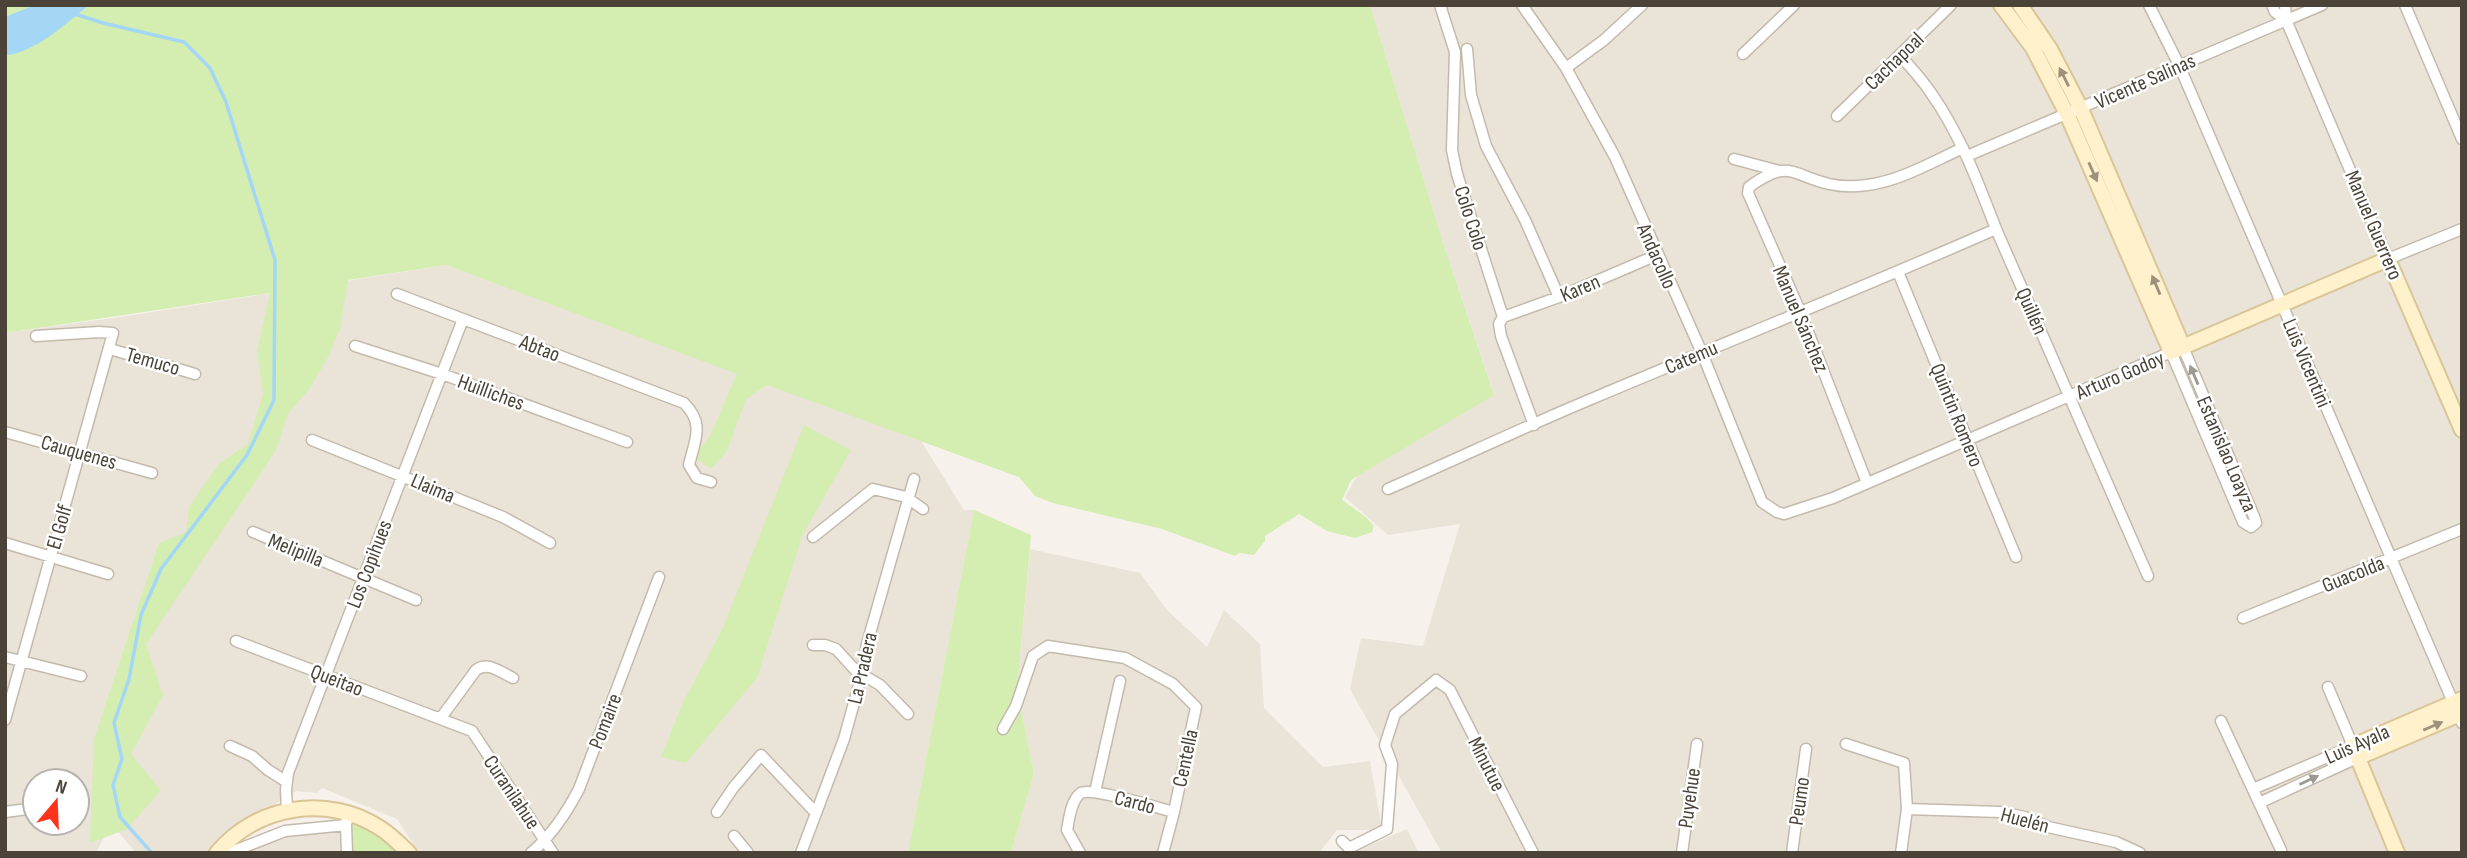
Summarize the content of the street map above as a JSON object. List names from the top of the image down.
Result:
{
  "streets": {
    "street": [
      "Cachapoal",
      "Vicente Salinas",
      "Colo Colo",
      "Manuel Guerrero",
      "Andacollo",
      "Karen",
      "Quillén",
      "Manuel Sánchez",
      "Abtao",
      "Catemu",
      "Temuco",
      "Luis Vicentini",
      "Arturo Godoy",
      "Huilliches",
      "Quintin Romero",
      "Cauquenes",
      "Estanislao Loayza",
      "Llaima",
      "El Golf",
      "Melipilla",
      "Los Copihues",
      "Guacolda",
      "La Pradera",
      "Queitao",
      "Pomaire",
      "Luis Ayala",
      "Centella",
      "Minutue",
      "Curanilahue",
      "Puyehue",
      "Peumo",
      "Cardo",
      "Huelén"
    ]
  },
  "crossings": [
    ["Cachapoal", "Quillén"],
    ["Vicente Salinas", "Manuel Guerrero"],
    ["Vicente Salinas", "Quillén"],
    ["Vicente Salinas", "Manuel Sánchez"],
    ["Vicente Salinas", "Luis Vicentini"],
    ["Vicente Salinas", "Estanislao Loayza"],
    ["Colo Colo", "Karen"],
    ["Colo Colo", "Catemu"],
    ["Manuel Guerrero", "Arturo Godoy"],
    ["Andacollo", "Karen"],
    ["Andacollo", "Catemu"],
    ["Andacollo", "Arturo Godoy"],
    ["Quillén", "Catemu"],
    ["Quillén", "Arturo Godoy"],
    ["Manuel Sánchez", "Catemu"],
    ["Manuel Sánchez", "Arturo Godoy"],
    ["Abtao", "Los Copihues"],
    ["Catemu", "Quintin Romero"],
    ["Temuco", "El Golf"],
    ["Luis Vicentini", "Arturo Godoy"],
    ["Luis Vicentini", "Guacolda"],
    ["Luis Vicentini", "Luis Ayala"],
    ["Arturo Godoy", "Quintin Romero"],
    ["Arturo Godoy", "Estanislao Loayza"],
    ["Huilliches", "Los Copihues"],
    ["Cauquenes", "El Golf"],
    ["Llaima", "Los Copihues"],
    ["Melipilla", "Los Copihues"],
    ["Los Copihues", "Queitao"],
    ["Queitao", "Curanilahue"],
    ["Pomaire", "Curanilahue"],
    ["Centella", "Cardo"]
  ],
  "north": "top"
}
